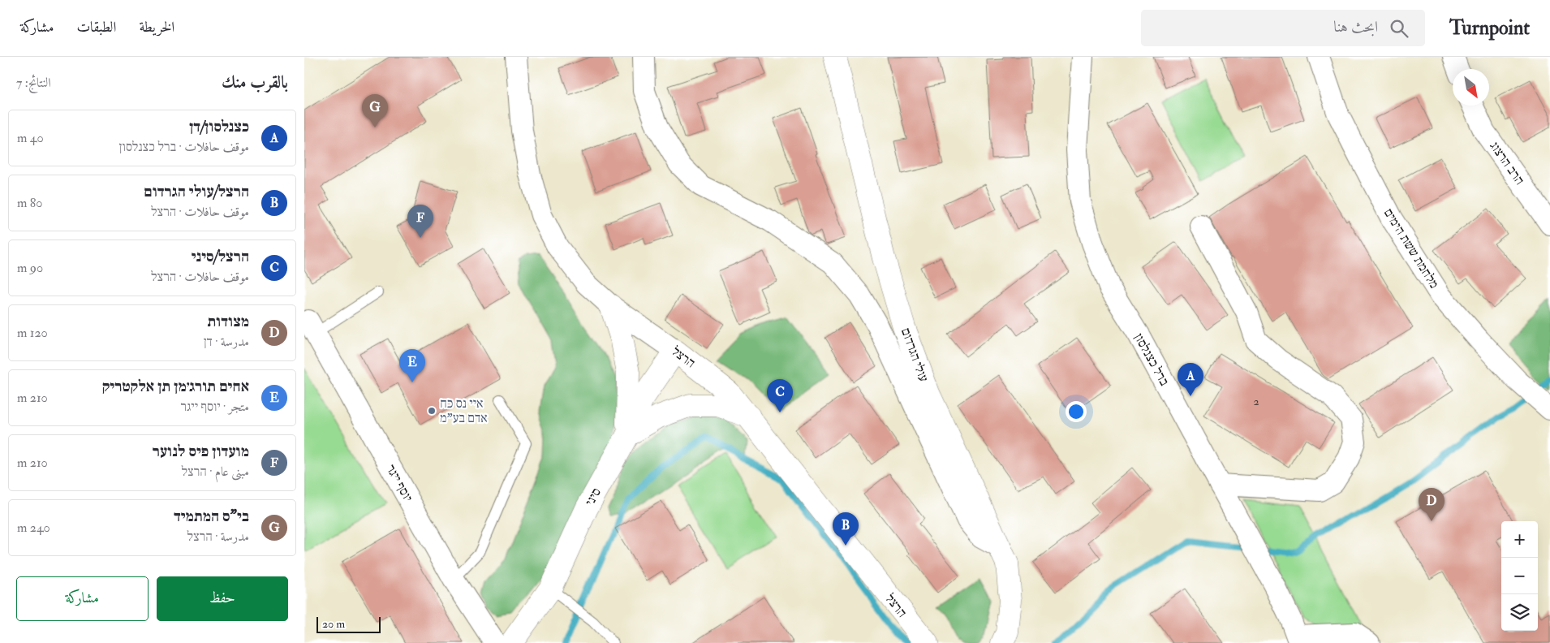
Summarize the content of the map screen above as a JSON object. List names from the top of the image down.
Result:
{
  "streets": {
    "street": [
      "הרב הרצוג",
      "מלחמת ששת הימים",
      "עולי הגרדום",
      "הרצל",
      "ברל כצנלסון",
      "יוסף ייגר",
      "סיני"
    ]
  },
  "crossings": [
    ["הרצל", "סיני"]
  ],
  "places": ["איי נס כח אדם בע\"מ"],
  "house_numbers": ["2"],
  "scale_bar": "20 m",
  "north": "bottom right",
  "page": {
    "header": "Turnpoint",
    "search": "ابحث هنا",
    "nav": ["الخريطة", "الطبقات", "مشاركة"],
    "heading": ["بالقرب منك", "النتائج: 7"],
    "pins": [
      "G",
      "F",
      "E",
      "A",
      "C",
      "D",
      "B"
    ],
    "list": [
      {
        "mark": "A",
        "name": "כצנלסון/דן",
        "note": "موقف حافلات · ברל כצנלסון",
        "value": "40 m"
      },
      {
        "mark": "B",
        "name": "הרצל/עולי הגרדום",
        "note": "موقف حافلات · הרצל",
        "value": "80 m"
      },
      {
        "mark": "C",
        "name": "הרצל/סיני",
        "note": "موقف حافلات · הרצל",
        "value": "90 m"
      },
      {
        "mark": "D",
        "name": "מצודות",
        "note": "مدرسة · דן",
        "value": "120 m"
      },
      {
        "mark": "E",
        "name": "אחים תורג׳מן תן אלקטריק",
        "note": "متجر · יוסף ייגר",
        "value": "210 m"
      },
      {
        "mark": "F",
        "name": "מועדון פיס לנוער",
        "note": "مبنى عام · הרצל",
        "value": "210 m"
      },
      {
        "mark": "G",
        "name": "בי\"ס המתמיד",
        "note": "مدرسة · הרצל",
        "value": "240 m"
      }
    ],
    "map_buttons": ["+", "−"],
    "buttons": ["حفظ", "مشاركة"],
    "scale": "20 m"
  }
}
